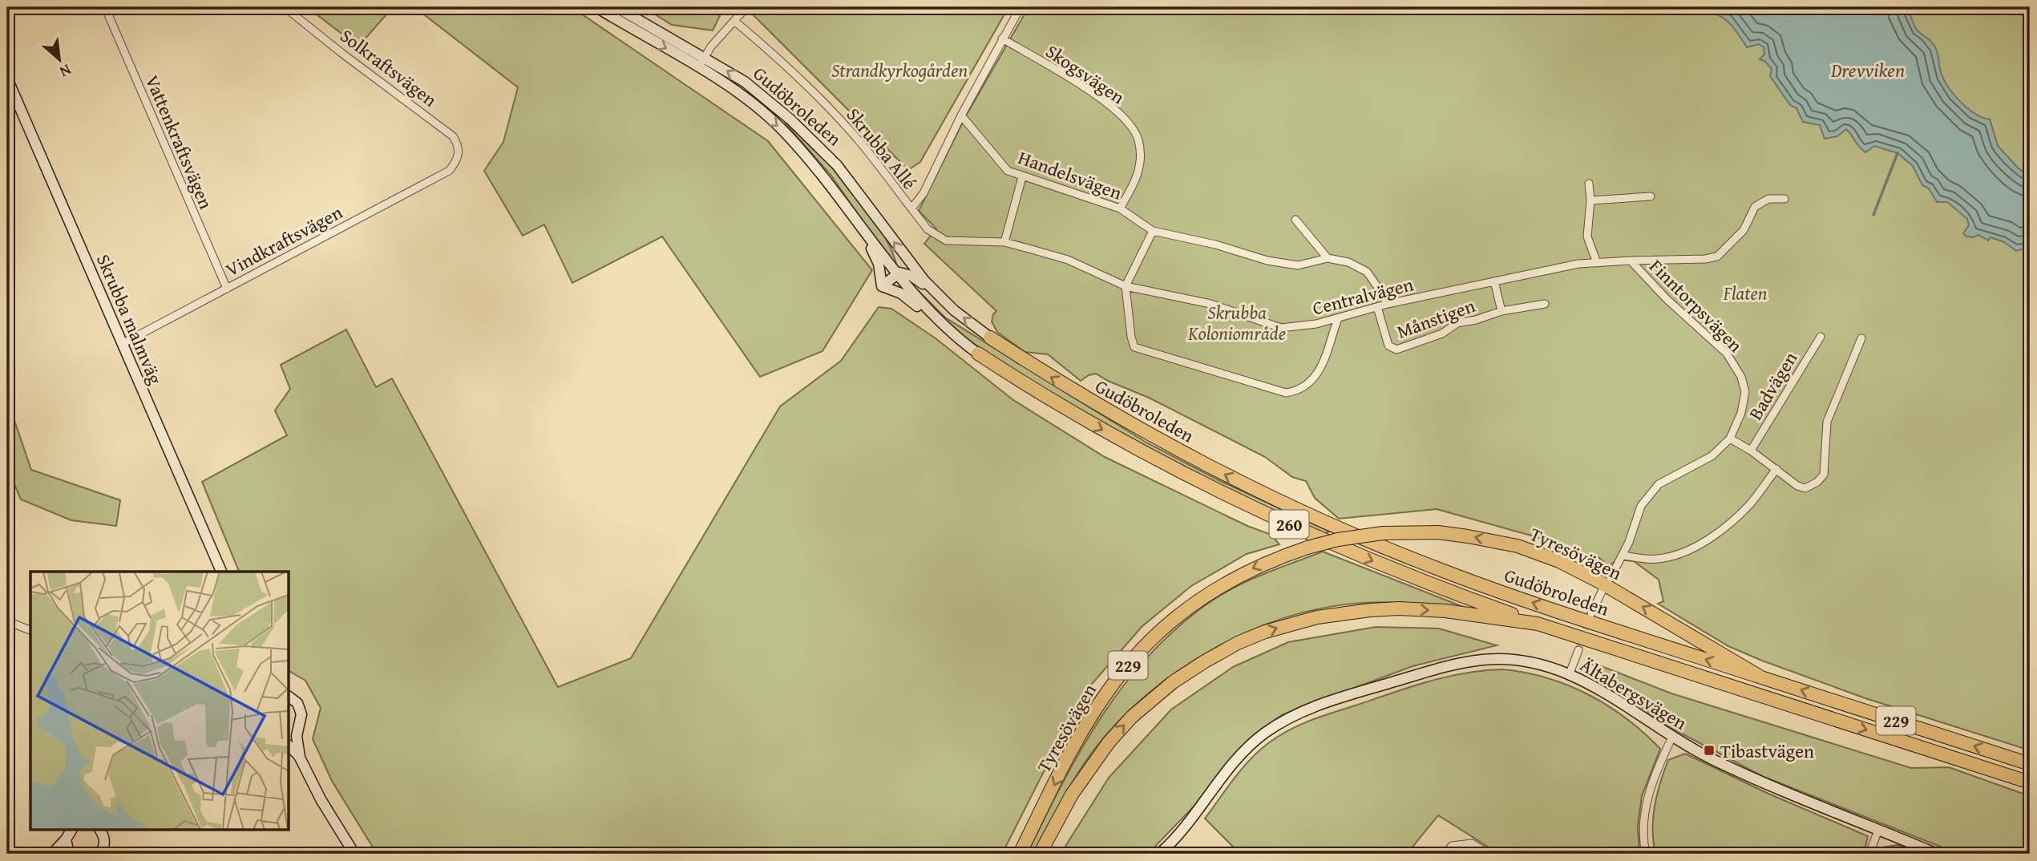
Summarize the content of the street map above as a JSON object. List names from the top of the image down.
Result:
{
  "streets": {
    "highway": [
      "Gudöbroleden",
      "260",
      "Tyresövägen",
      "229"
    ],
    "street": [
      "Solkraftsvägen",
      "Skogsvägen",
      "Vattenkraftsvägen",
      "Skrubba Allé",
      "Handelsvägen",
      "Vindkraftsvägen",
      "Centralvägen",
      "Finntorpsvägen",
      "Månstigen",
      "Skrubba malmväg",
      "Badvägen",
      "Ältabergsvägen"
    ]
  },
  "crossings": [
    ["Solkraftsvägen", "Vindkraftsvägen"],
    ["Skogsvägen", "Skrubba Allé"],
    ["Skogsvägen", "Handelsvägen"],
    ["Gudöbroleden", "Tyresövägen"],
    ["Vattenkraftsvägen", "Vindkraftsvägen"],
    ["Skrubba Allé", "Handelsvägen"],
    ["Skrubba Allé", "Centralvägen"],
    ["Vindkraftsvägen", "Skrubba malmväg"],
    ["Centralvägen", "Finntorpsvägen"],
    ["Centralvägen", "Månstigen"]
  ],
  "water": ["Drevviken"],
  "parks": ["Strandkyrkogården", "Flaten", "Skrubba Koloniområde"],
  "places": {
    "transit": ["Tibastvägen"]
  },
  "north": "bottom right"
}
